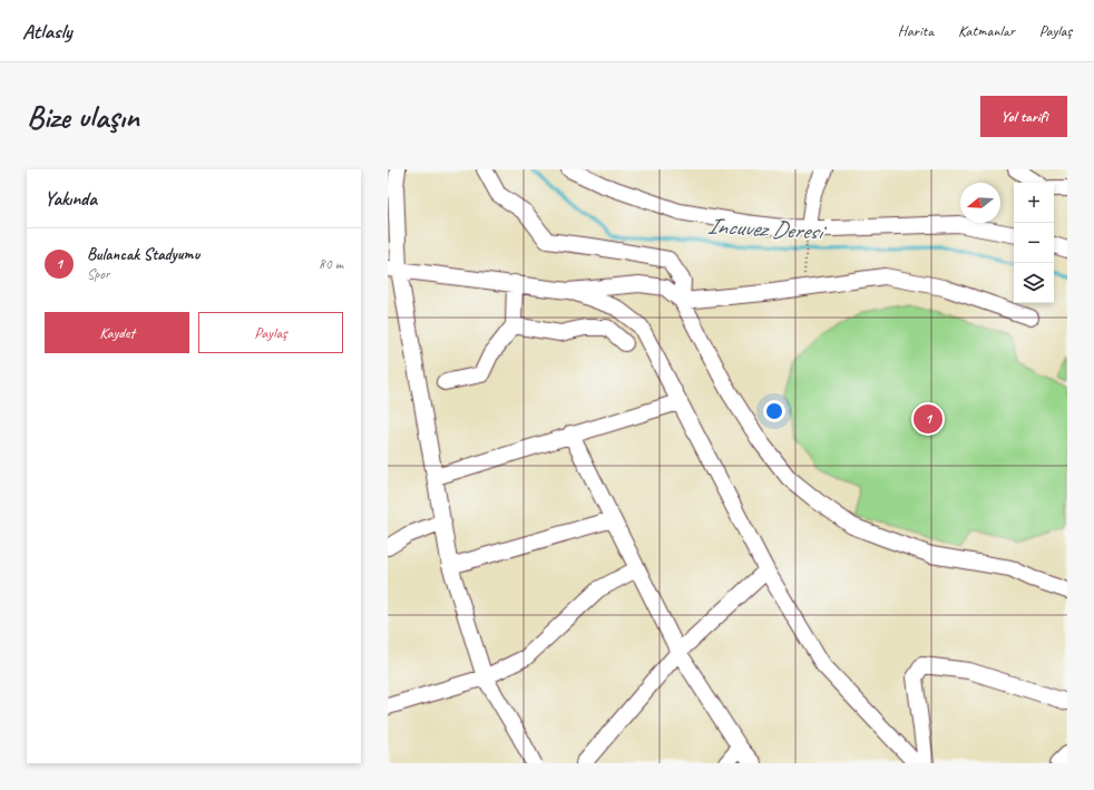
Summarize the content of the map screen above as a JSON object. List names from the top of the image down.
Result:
{
  "water": ["Incuvez Deresi"],
  "north": "left",
  "page": {
    "header": "Atlasly",
    "nav": ["Harita", "Katmanlar", "Paylaş"],
    "buttons": [
      "Yol tarifi",
      ["Kaydet", "Paylaş"]
    ],
    "title": "Bize ulaşın",
    "heading": "Yakında",
    "map_buttons": ["+", "−"],
    "list": [
      {
        "mark": "1",
        "name": "Bulancak Stadyumu",
        "note": "Spor",
        "value": "80 m"
      }
    ],
    "pins": "1"
  }
}
